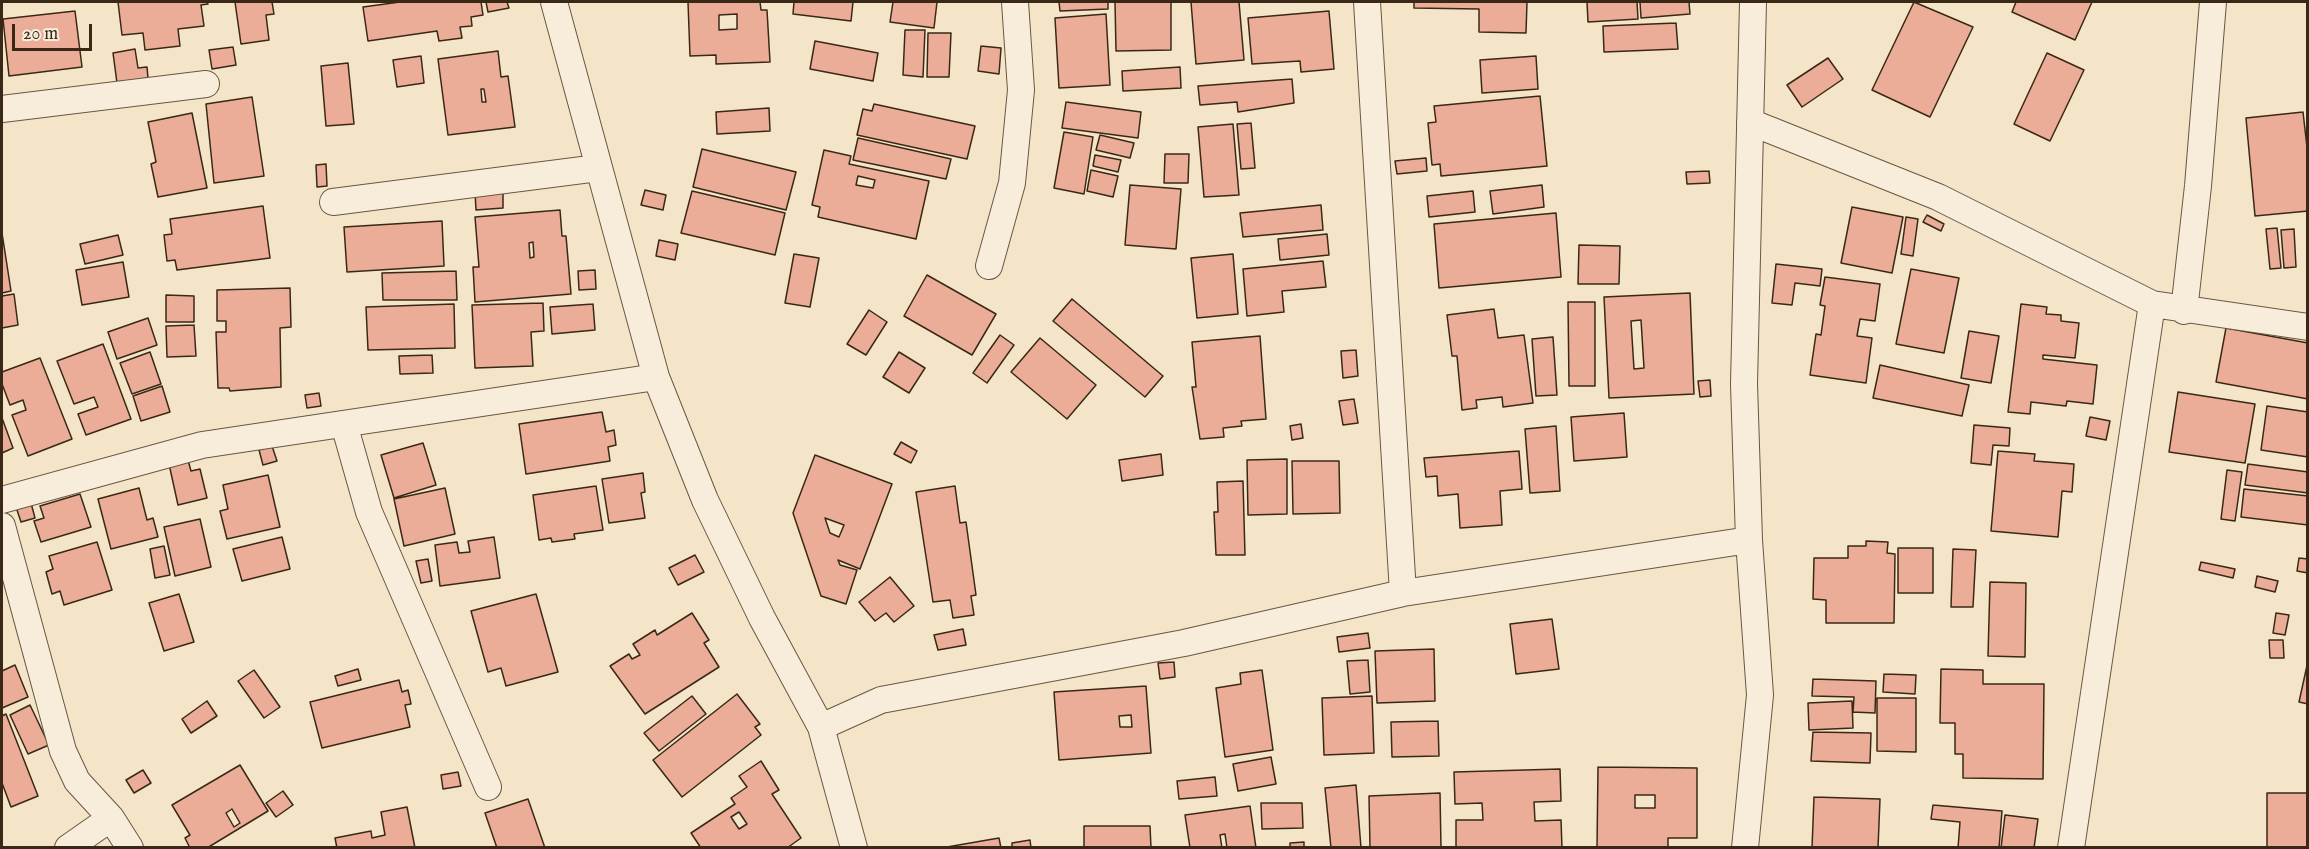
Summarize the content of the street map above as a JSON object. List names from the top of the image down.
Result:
{
  "scale_bar": "20 m"
}
